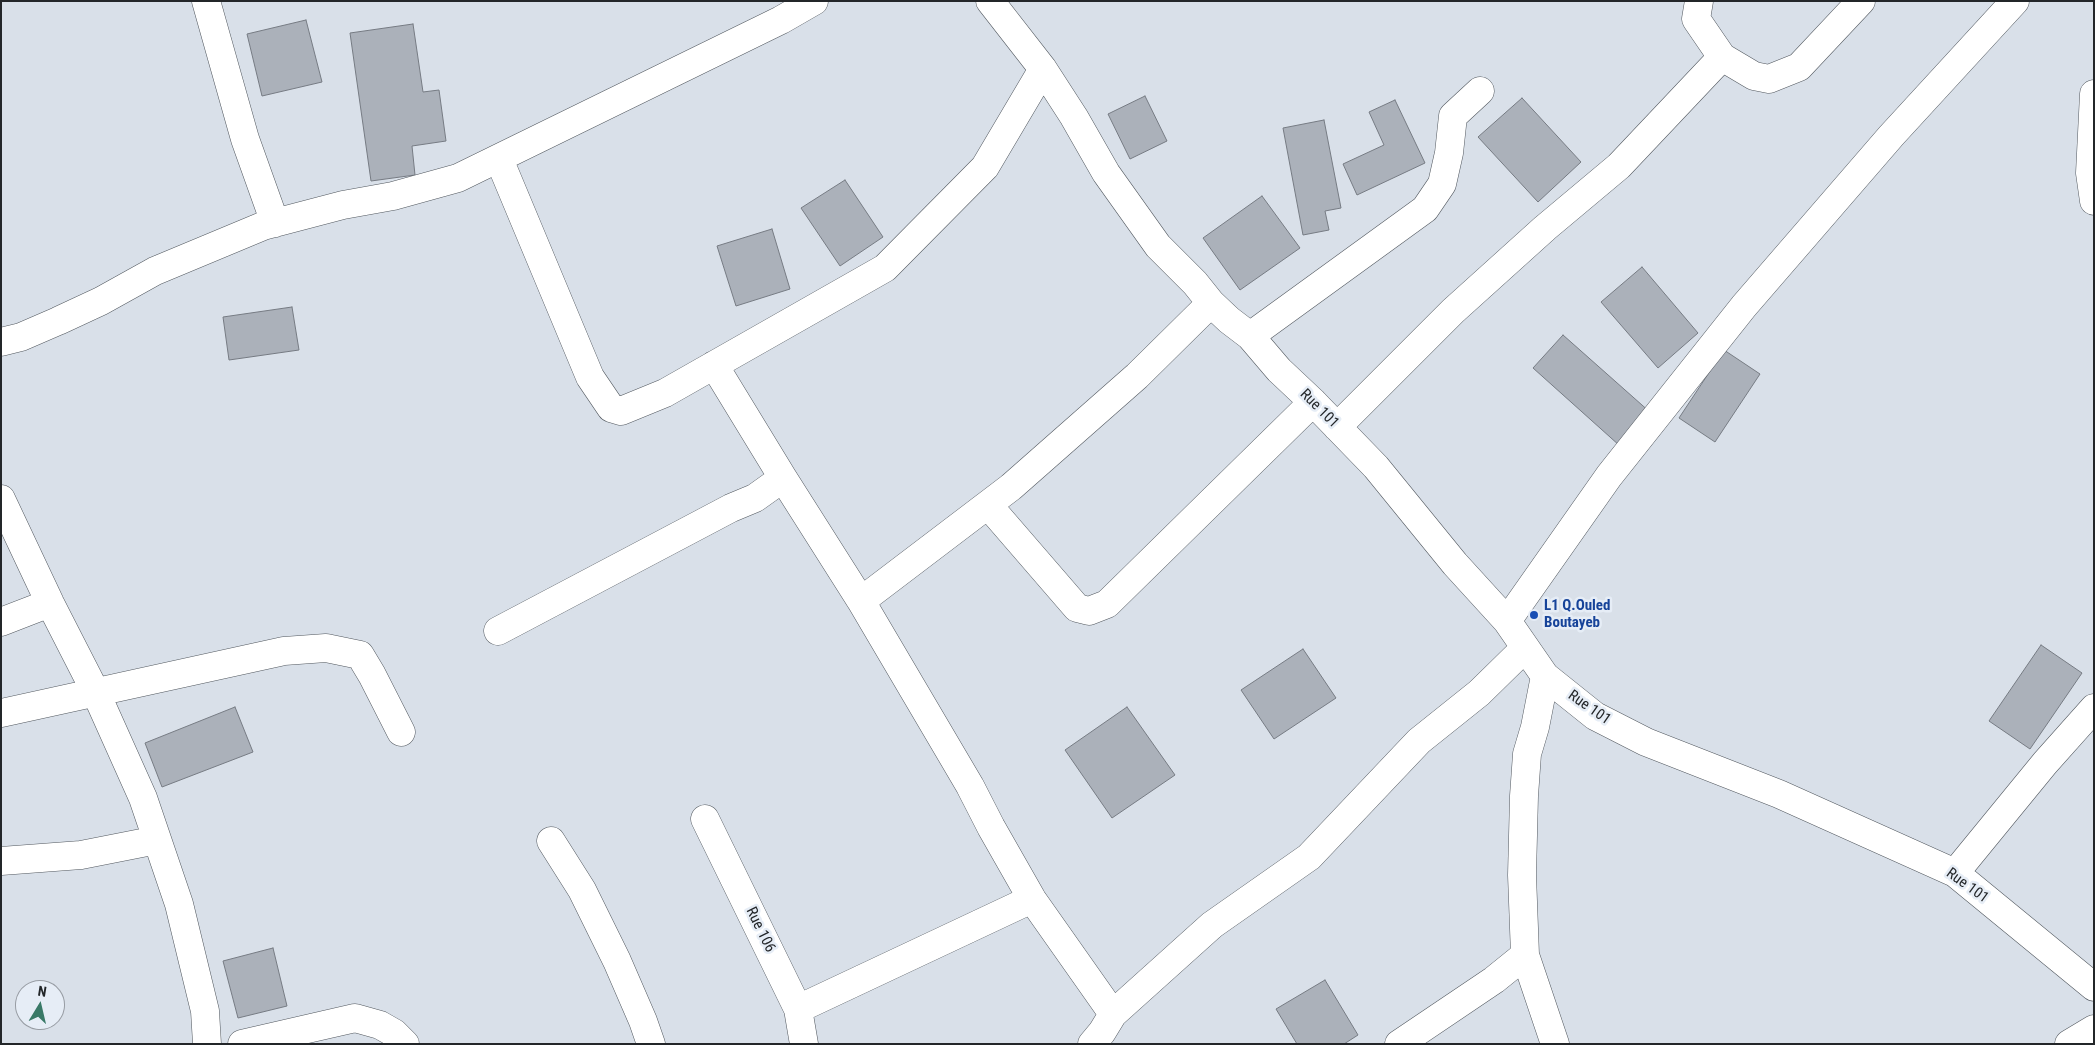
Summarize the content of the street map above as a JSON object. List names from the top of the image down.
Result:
{
  "streets": {
    "street": ["Rue 101", "Rue 106"]
  },
  "places": ["L1 Q.Ouled Boutayeb"],
  "north": "top"
}
